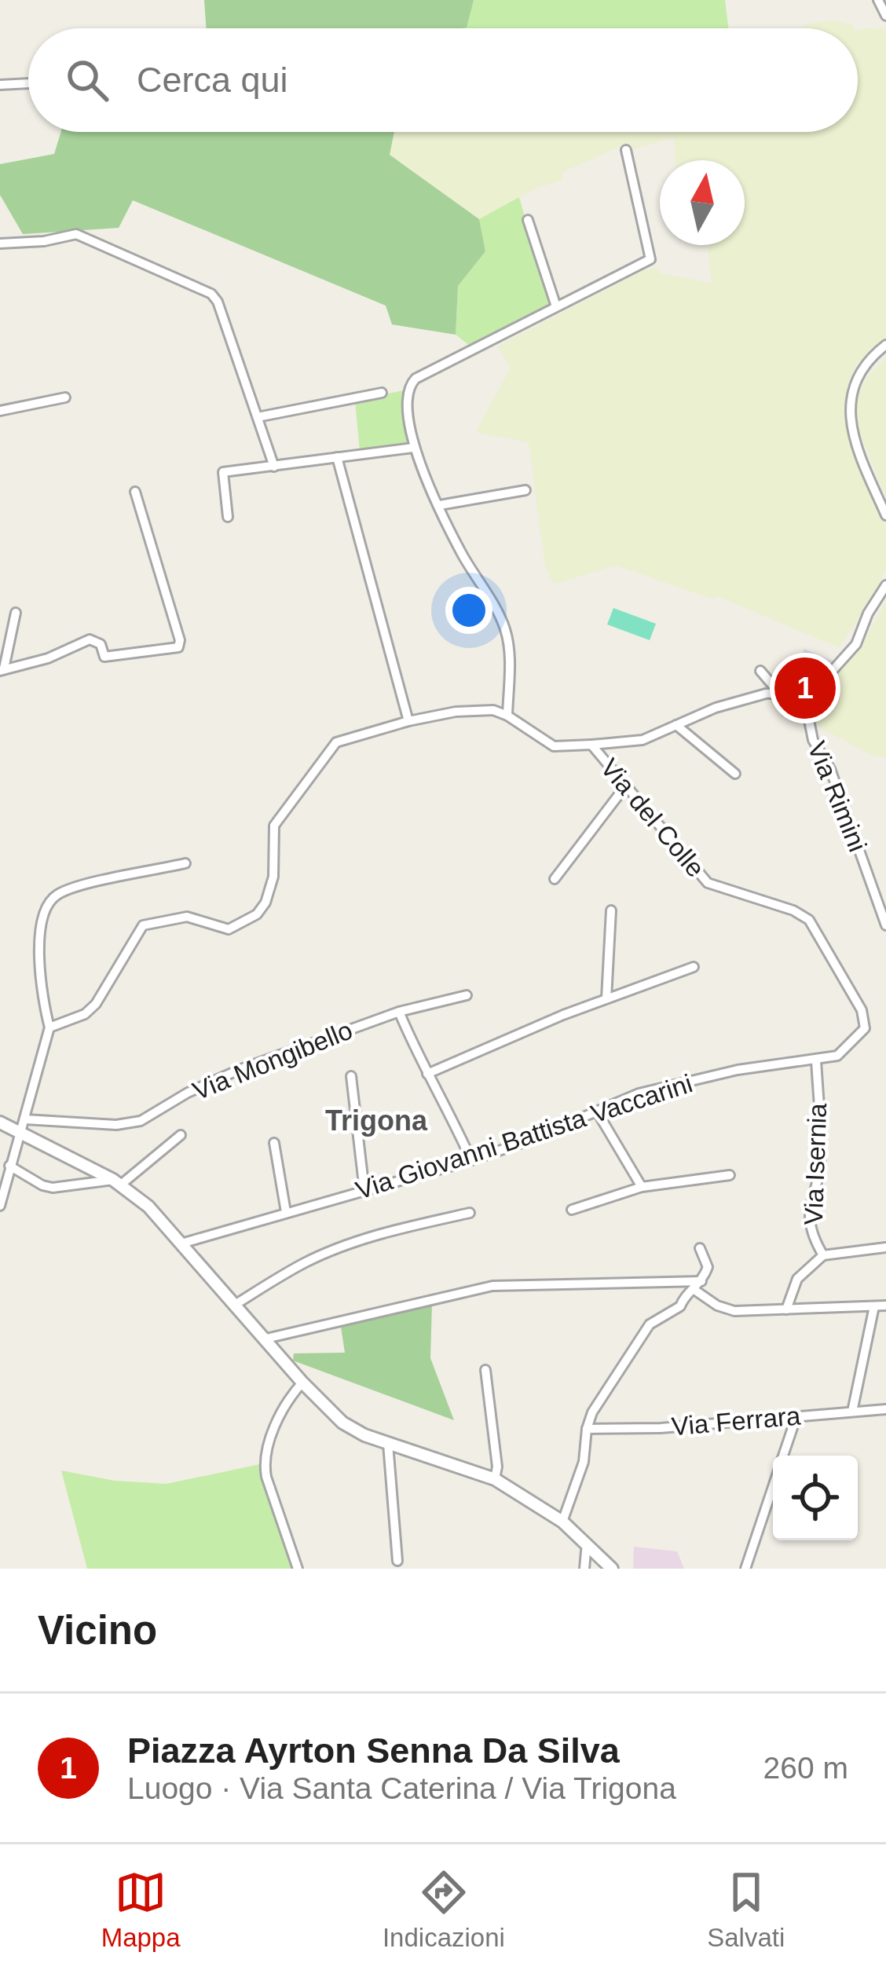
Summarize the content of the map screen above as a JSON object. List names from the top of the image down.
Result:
{
  "streets": {
    "street": [
      "Via Rimini",
      "Via del Colle",
      "Via Mongibello",
      "Via Giovanni Battista Vaccarini",
      "Via Isernia",
      "Via Ferrara"
    ]
  },
  "crossings": [
    ["Via del Colle", "Via Giovanni Battista Vaccarini"],
    ["Via Giovanni Battista Vaccarini", "Via Isernia"]
  ],
  "districts": ["Trigona"],
  "north": "top",
  "page": {
    "search": "Cerca qui",
    "pins": "1",
    "heading": "Vicino",
    "list": [
      {
        "mark": "1",
        "name": "Piazza Ayrton Senna Da Silva",
        "note": "Luogo · Via Santa Caterina / Via Trigona",
        "value": "260 m"
      }
    ],
    "nav": ["Mappa", "Indicazioni", "Salvati"]
  }
}
